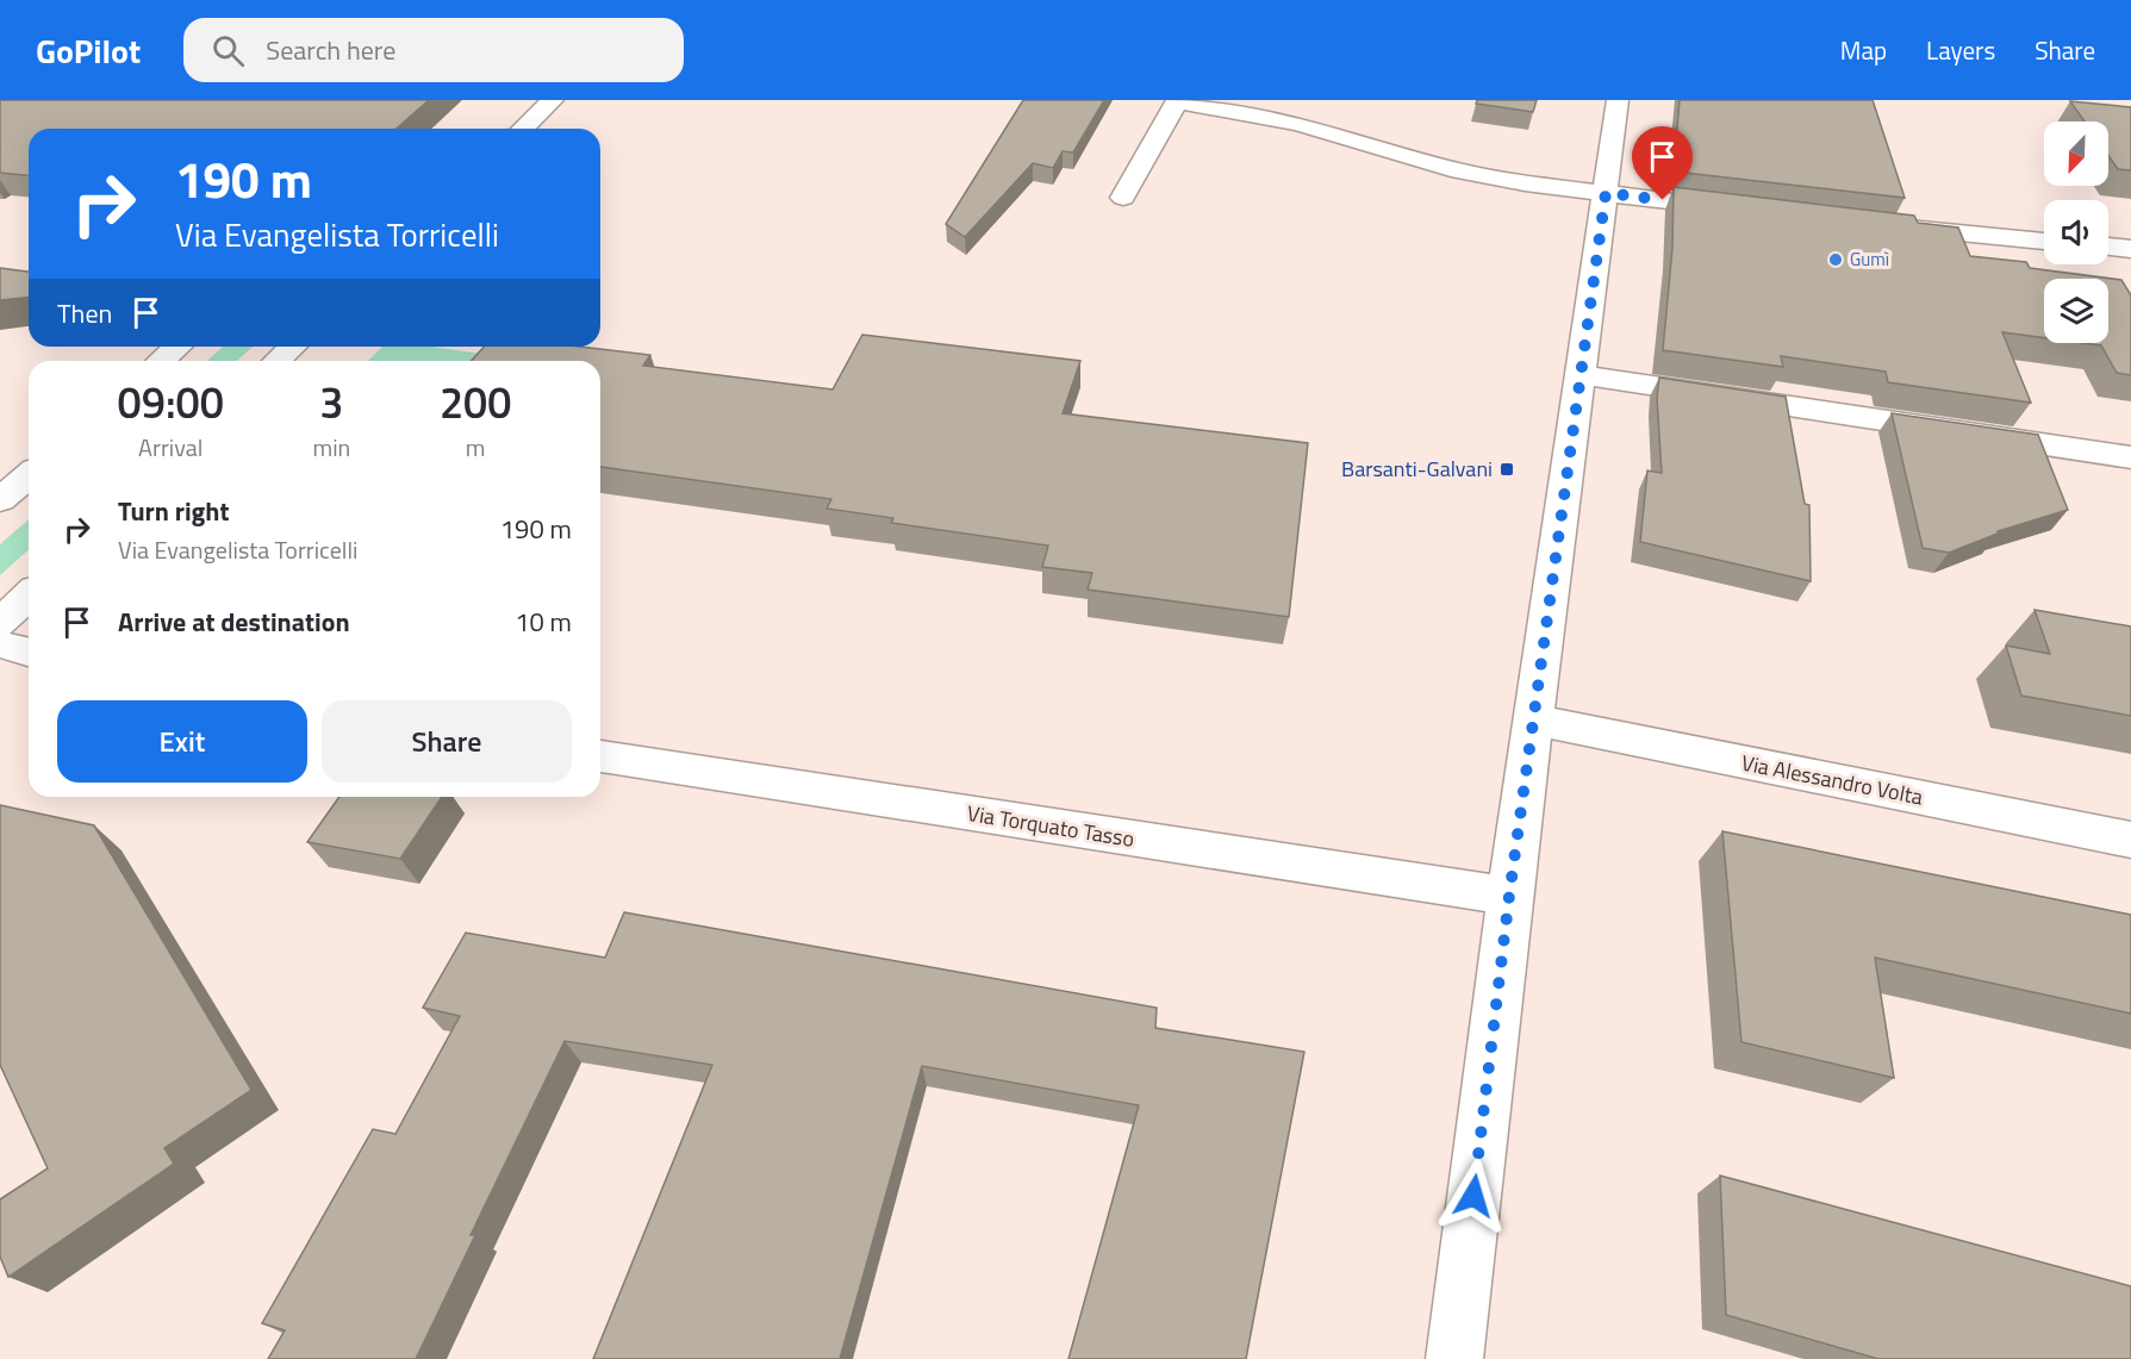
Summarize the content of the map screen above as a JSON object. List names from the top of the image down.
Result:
{
  "streets": {
    "street": ["Via Alessandro Volta", "Via Torquato Tasso"]
  },
  "places": {
    "other": ["Gumì"],
    "transit": ["Barsanti-Galvani"]
  },
  "north": "bottom left",
  "page": {
    "header": "GoPilot",
    "search": "Search here",
    "nav": ["Map", "Layers", "Share"],
    "turn": ["190 m", "Via Evangelista Torricelli"],
    "then": "Then",
    "eta": [
      "09:00",
      "Arrival",
      "3",
      "min",
      "200",
      "m"
    ],
    "list": [
      {
        "name": "Turn right",
        "note": "Via Evangelista Torricelli",
        "value": "190 m"
      },
      {
        "name": "Arrive at destination",
        "value": "10 m"
      }
    ],
    "buttons": ["Exit", "Share"]
  }
}
